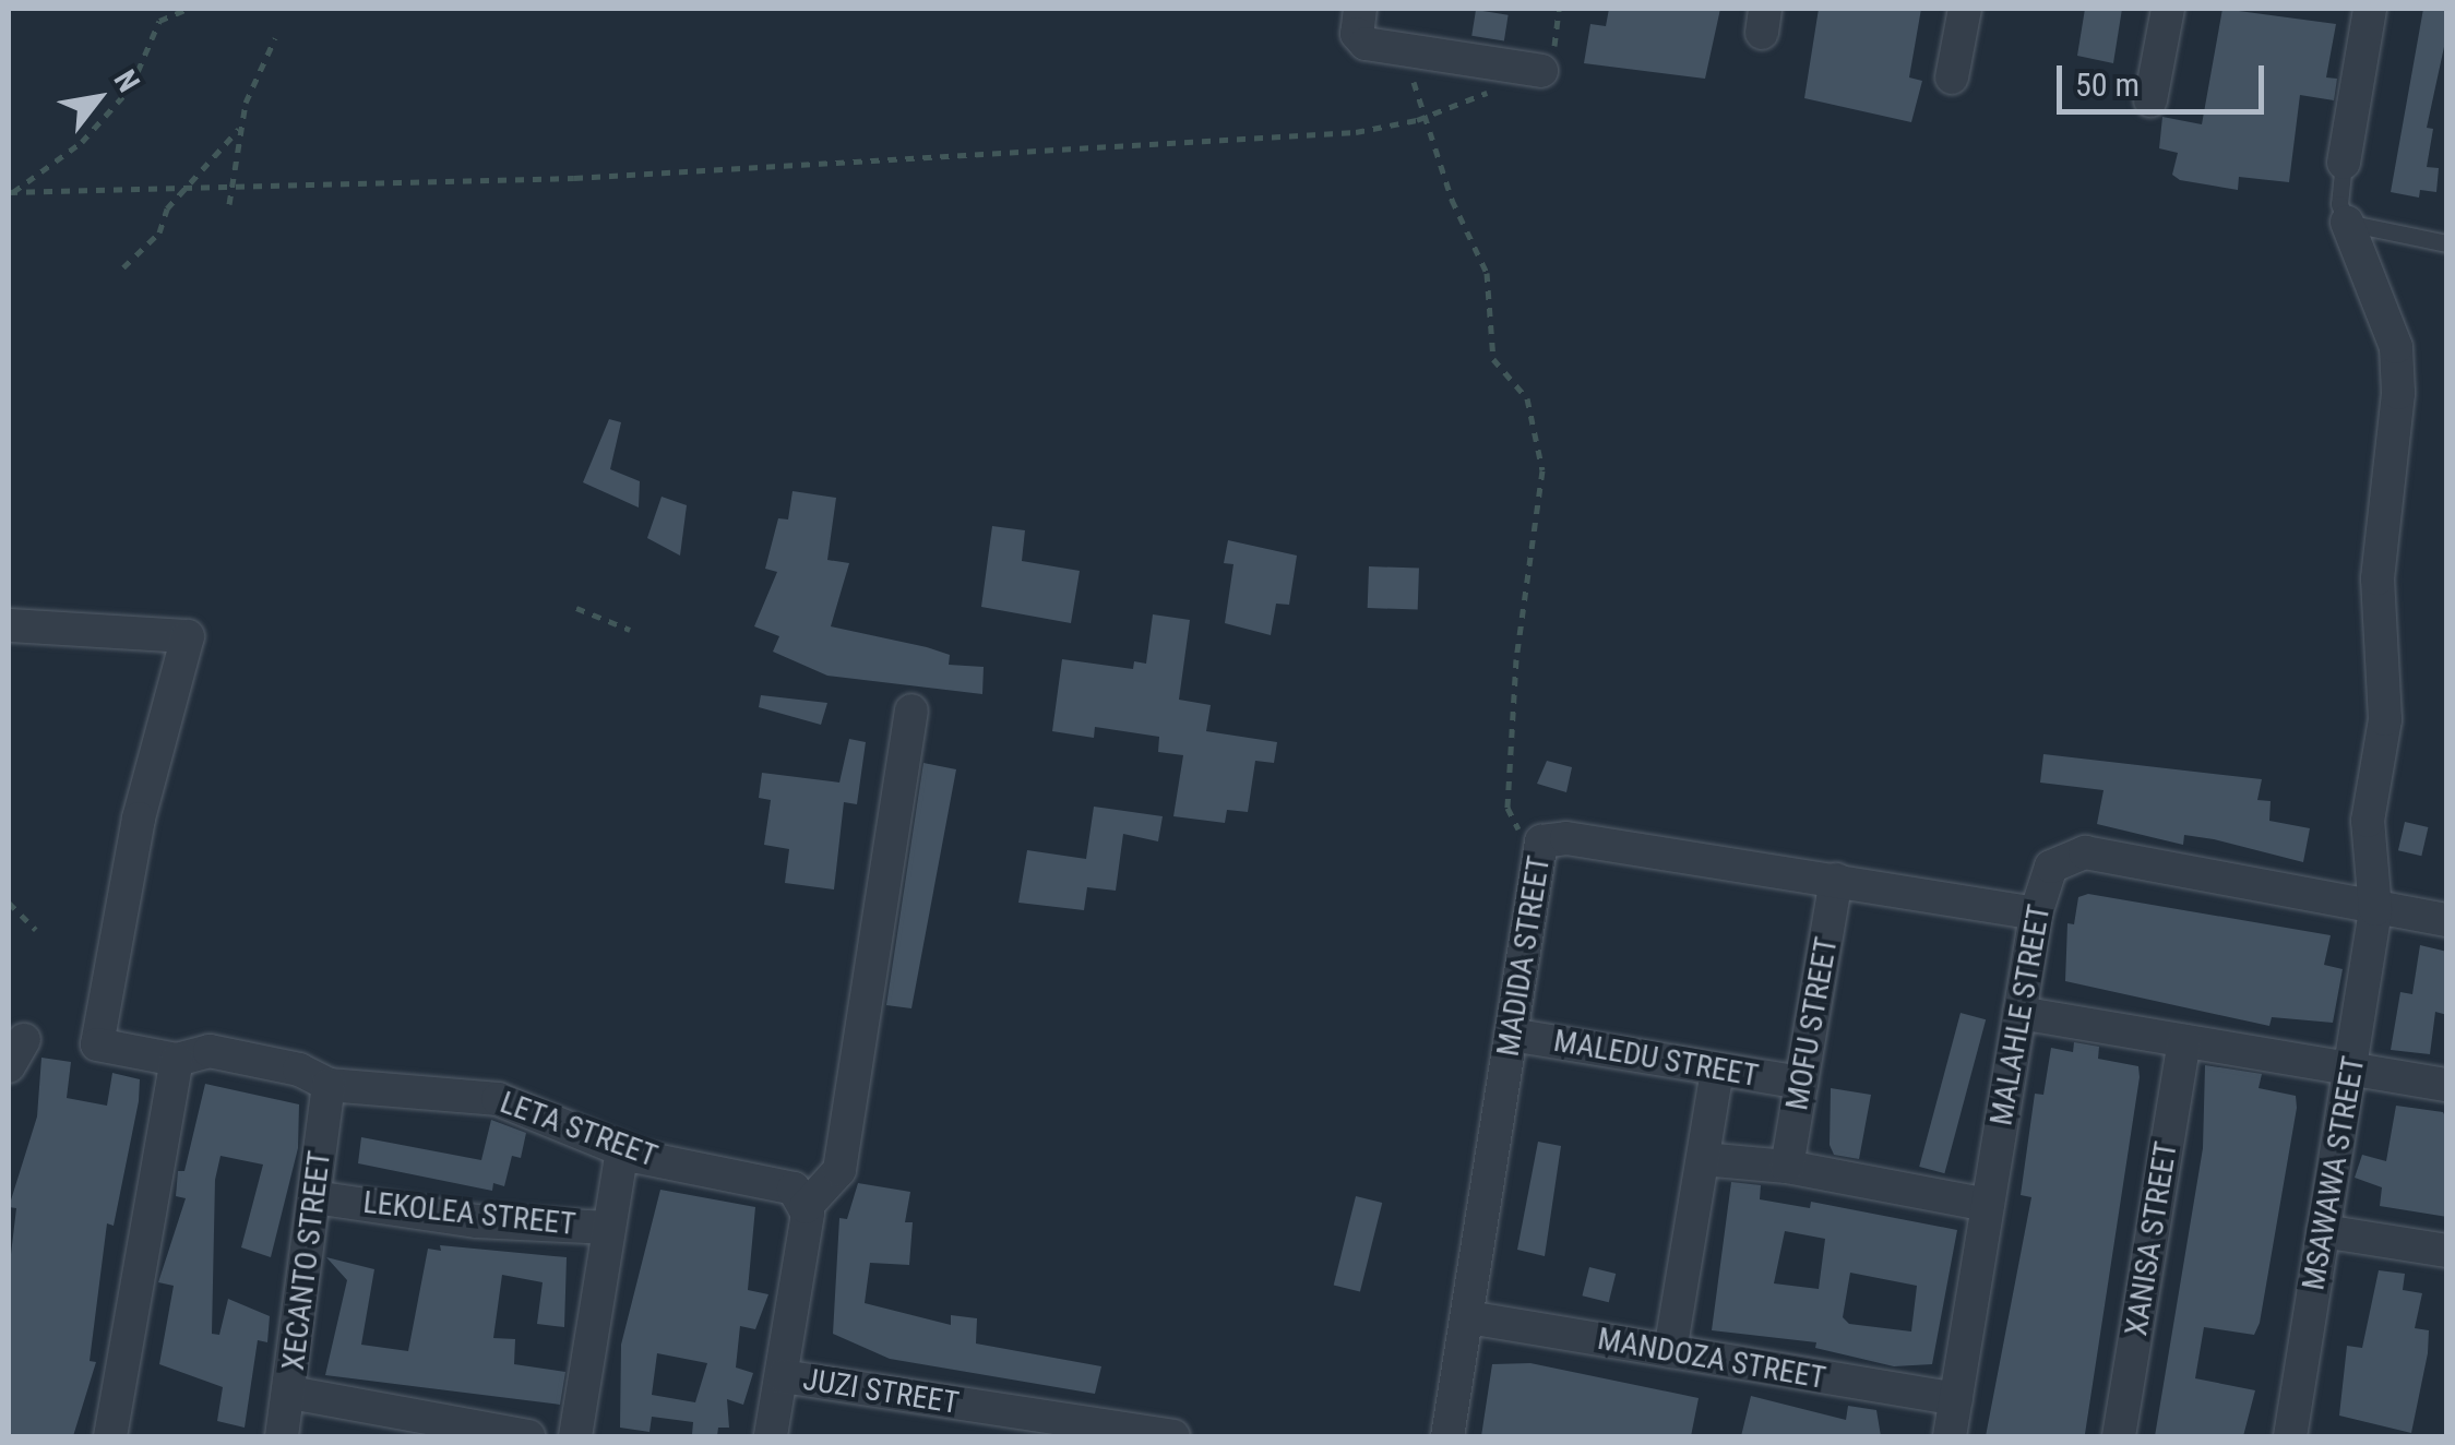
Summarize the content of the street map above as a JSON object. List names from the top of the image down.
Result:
{
  "streets": {
    "street": [
      "MADIDA STREET",
      "MALAHLE STREET",
      "MOFU STREET",
      "MALEDU STREET",
      "LETA STREET",
      "MSAWAWA STREET",
      "LEKOLEA STREET",
      "XANISA STREET",
      "XECANTO STREET",
      "MANDOZA STREET",
      "JUZI STREET"
    ]
  },
  "crossings": [
    ["MADIDA STREET", "MALAHLE STREET"],
    ["MADIDA STREET", "MOFU STREET"],
    ["MADIDA STREET", "MALEDU STREET"],
    ["MADIDA STREET", "MANDOZA STREET"],
    ["MALAHLE STREET", "MSAWAWA STREET"],
    ["MALAHLE STREET", "MANDOZA STREET"],
    ["MOFU STREET", "MALEDU STREET"],
    ["LETA STREET", "XECANTO STREET"],
    ["LEKOLEA STREET", "XECANTO STREET"]
  ],
  "scale_bar": "50 m",
  "north": "top right"
}
